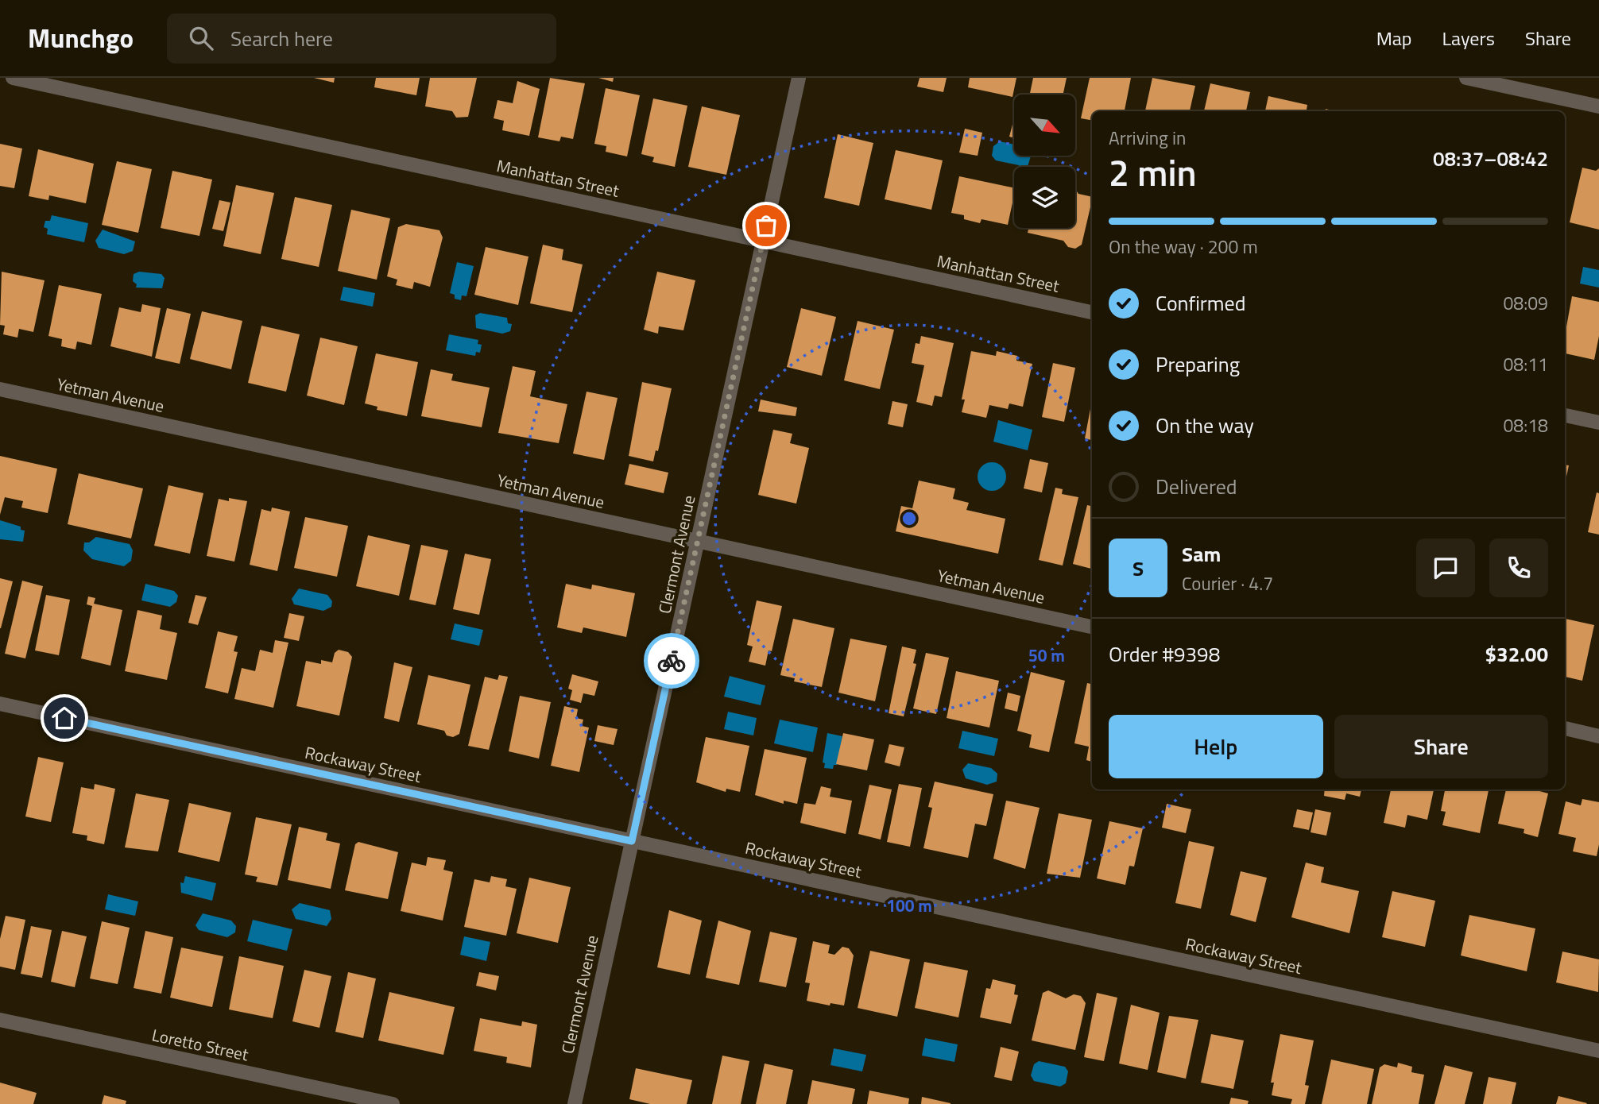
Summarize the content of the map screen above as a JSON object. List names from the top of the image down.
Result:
{
  "streets": {
    "street": [
      "Manhattan Street",
      "Yetman Avenue",
      "Clermont Avenue",
      "Rockaway Street",
      "Loretto Street"
    ]
  },
  "crossings": [
    ["Manhattan Street", "Clermont Avenue"],
    ["Yetman Avenue", "Clermont Avenue"],
    ["Clermont Avenue", "Rockaway Street"]
  ],
  "north": "bottom right",
  "page": {
    "header": "Munchgo",
    "search": "Search here",
    "nav": ["Map", "Layers", "Share"],
    "heading": ["2 min", "Arriving in", "08:37–08:42"],
    "panel": [
      "Sam",
      "Courier · 4.7",
      "Order #9398",
      "$32.00"
    ],
    "bar": "On the way · 200 m",
    "list": [
      ["Confirmed", "08:09"],
      ["Preparing", "08:11"],
      ["On the way", "08:18"],
      "Delivered"
    ],
    "round": "S",
    "buttons": ["Help", "Share"]
  },
  "rings": ["50 m", "100 m"]
}
